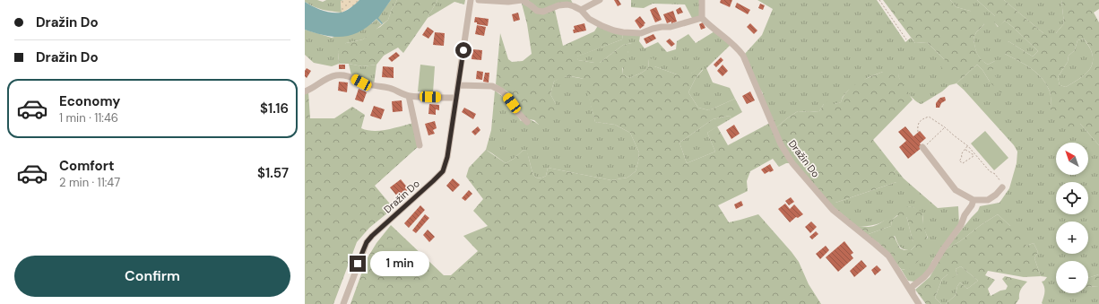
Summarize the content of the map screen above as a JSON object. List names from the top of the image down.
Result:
{
  "streets": {
    "street": ["Dražin Do"]
  },
  "north": "top left",
  "page": {
    "banner": ["Dražin Do", "Dražin Do"],
    "list": [
      {
        "name": "Economy",
        "note": "1 min · 11:46",
        "value": "$1.16"
      },
      {
        "name": "Comfort",
        "note": "2 min · 11:47",
        "value": "$1.57"
      }
    ],
    "map_buttons": ["+", "−"],
    "buttons": "Confirm",
    "bubble": "1 min"
  }
}
